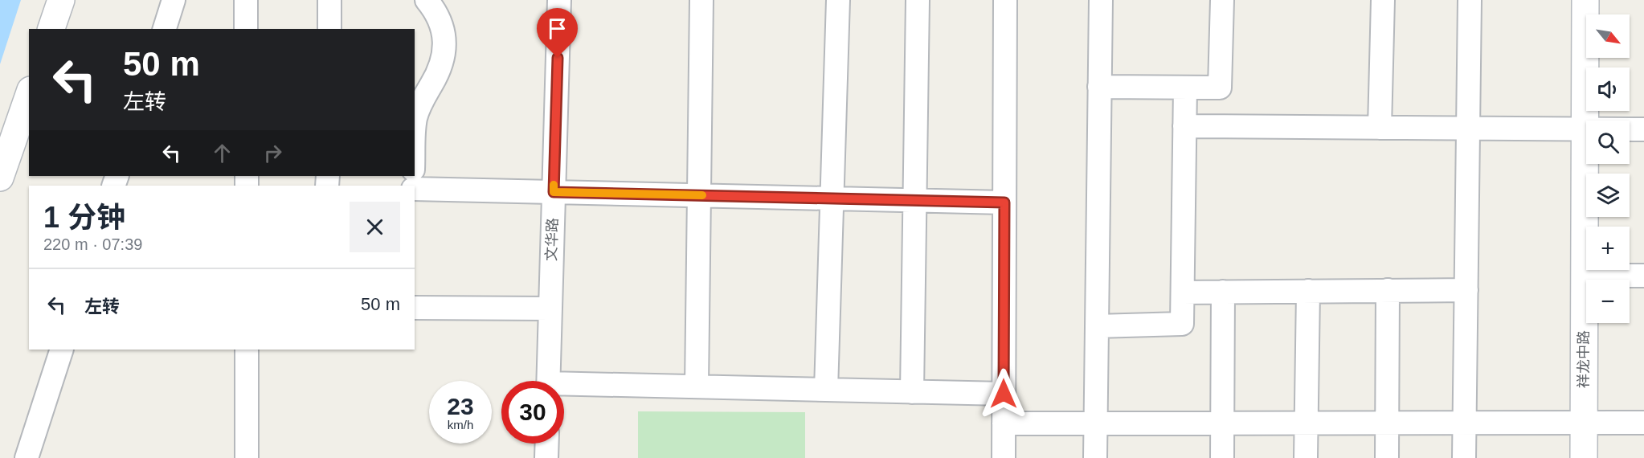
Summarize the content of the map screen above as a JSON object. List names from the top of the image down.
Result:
{
  "streets": {
    "street": ["文华路", "祥龙中路"]
  },
  "north": "bottom right",
  "page": {
    "map_buttons": ["+", "−"],
    "turn": ["50 m", "左转"],
    "heading": ["1 分钟", "220 m · 07:39"],
    "list": [
      {
        "name": "左转",
        "value": "50 m"
      }
    ],
    "speed": "23 km/h",
    "limit": "30"
  }
}
